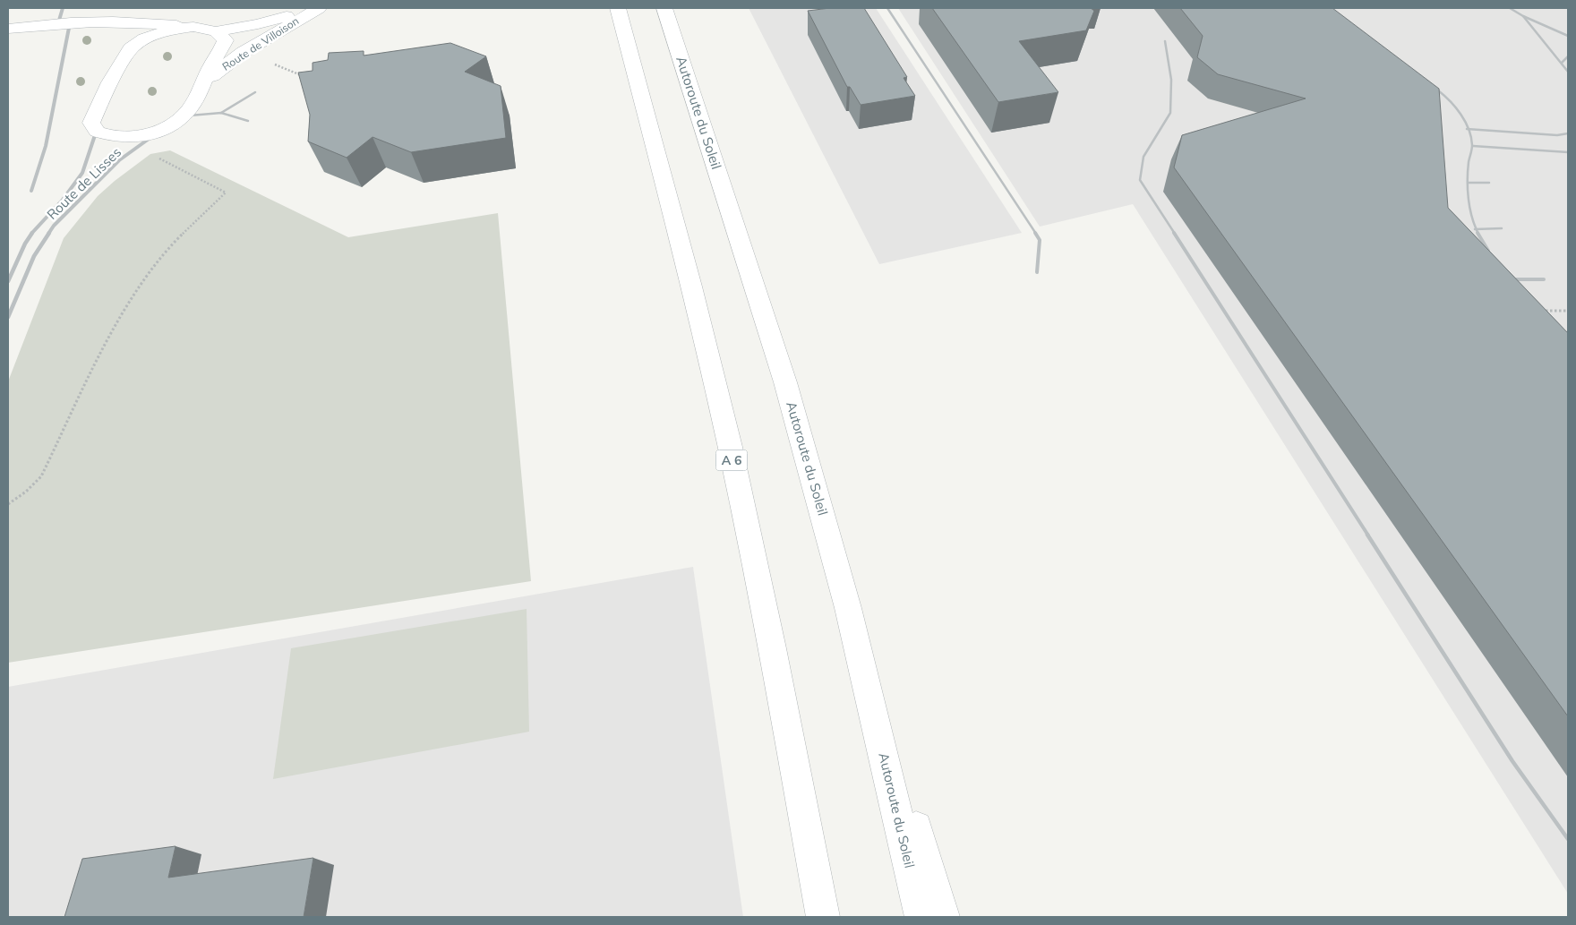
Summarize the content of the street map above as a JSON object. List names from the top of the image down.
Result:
{
  "streets": {
    "main road": ["Route de Villoison", "Autoroute du Soleil", "A 6"],
    "street": ["Route de Lisses"]
  }
}
